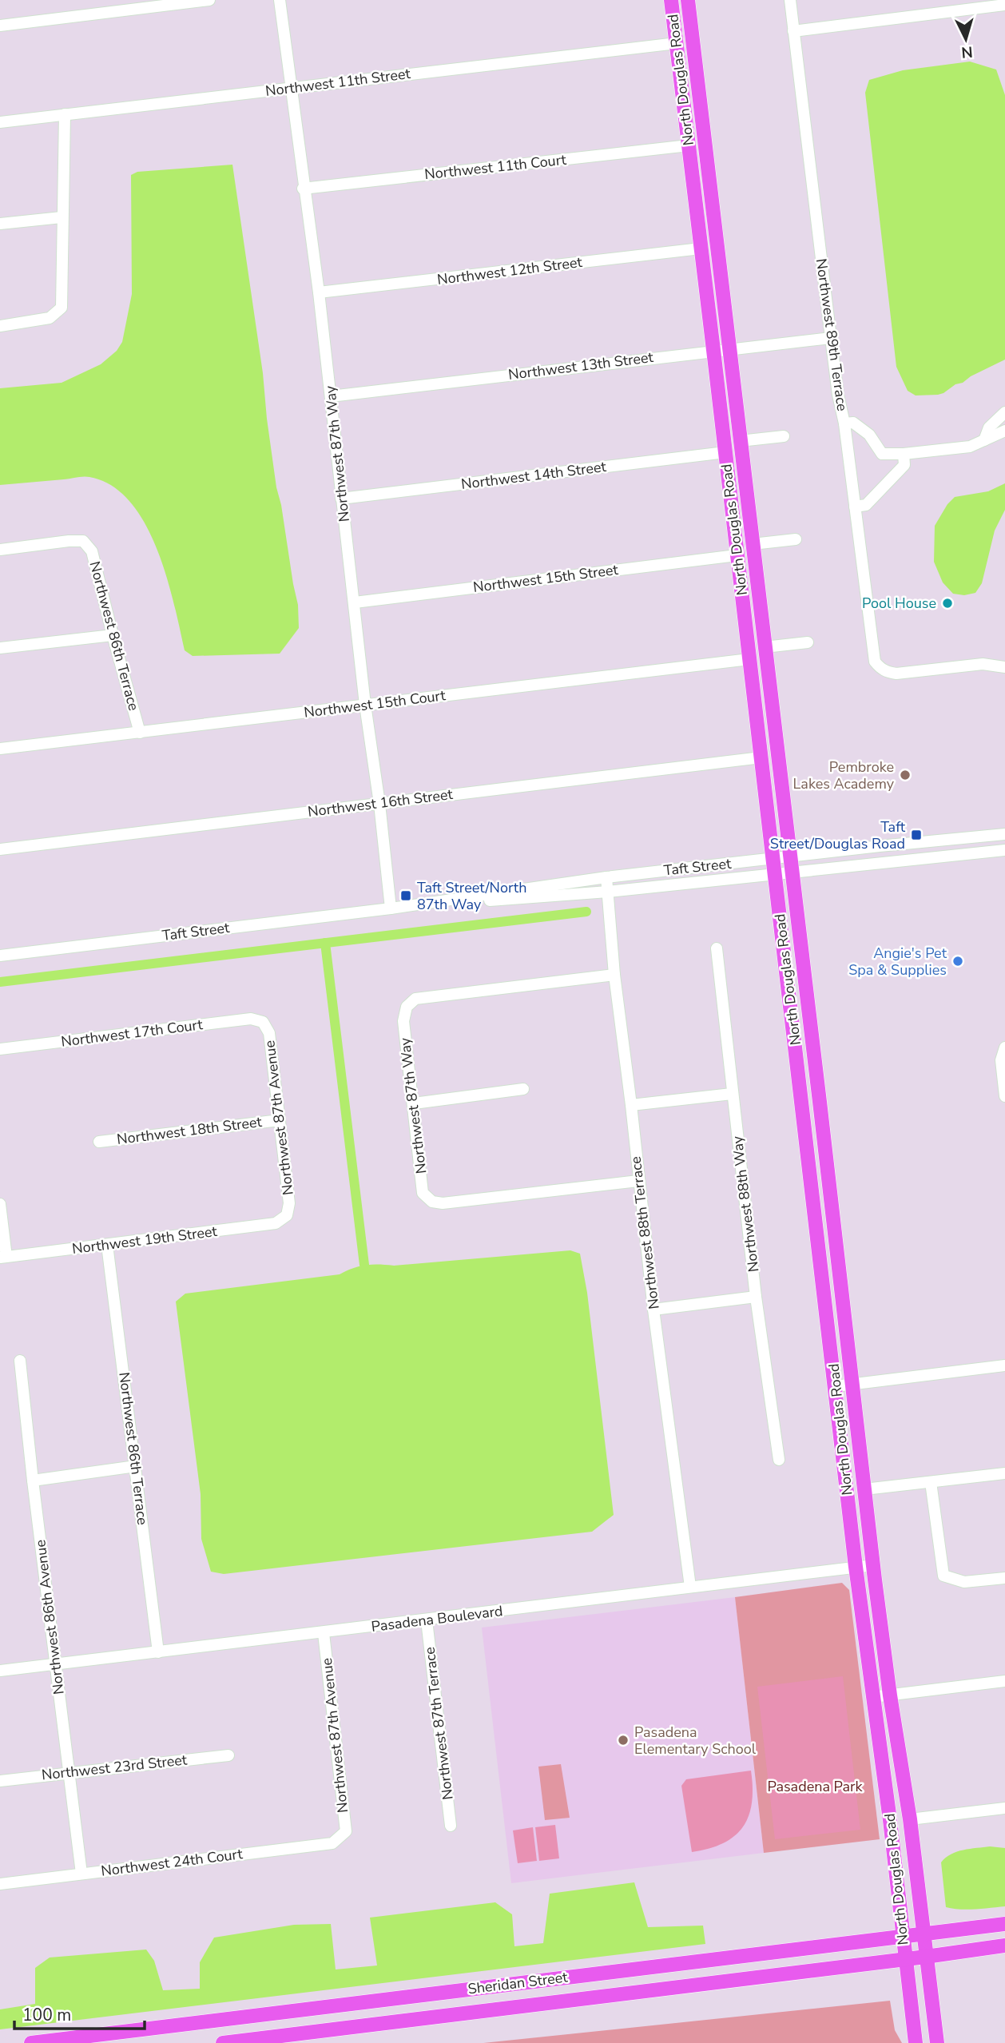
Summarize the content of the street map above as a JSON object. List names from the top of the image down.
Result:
{
  "streets": {
    "main road": ["North Douglas Road", "Sheridan Street"],
    "street": [
      "Northwest 11th Street",
      "Northwest 11th Court",
      "Northwest 12th Street",
      "Northwest 89th Terrace",
      "Northwest 13th Street",
      "Northwest 87th Way",
      "Northwest 14th Street",
      "Northwest 15th Street",
      "Northwest 86th Terrace",
      "Northwest 15th Court",
      "Northwest 16th Street",
      "Taft Street",
      "Northwest 17th Court",
      "Northwest 87th Avenue",
      "Northwest 18th Street",
      "Northwest 88th Way",
      "Northwest 88th Terrace",
      "Northwest 19th Street",
      "Northwest 86th Avenue",
      "Pasadena Boulevard",
      "Northwest 87th Terrace",
      "Northwest 23rd Street",
      "Northwest 24th Court"
    ]
  },
  "crossings": [
    ["North Douglas Road", "Northwest 11th Street"],
    ["North Douglas Road", "Northwest 11th Court"],
    ["North Douglas Road", "Northwest 12th Street"],
    ["North Douglas Road", "Northwest 13th Street"],
    ["North Douglas Road", "Northwest 14th Street"],
    ["North Douglas Road", "Northwest 15th Street"],
    ["North Douglas Road", "Northwest 15th Court"],
    ["North Douglas Road", "Northwest 16th Street"],
    ["North Douglas Road", "Taft Street"],
    ["North Douglas Road", "Pasadena Boulevard"],
    ["North Douglas Road", "Sheridan Street"],
    ["Northwest 11th Street", "Northwest 87th Way"],
    ["Northwest 11th Court", "Northwest 87th Way"],
    ["Northwest 12th Street", "Northwest 87th Way"],
    ["Northwest 89th Terrace", "Northwest 13th Street"],
    ["Northwest 13th Street", "Northwest 87th Way"],
    ["Northwest 87th Way", "Northwest 14th Street"],
    ["Northwest 87th Way", "Northwest 15th Street"],
    ["Northwest 87th Way", "Northwest 15th Court"],
    ["Northwest 87th Way", "Northwest 16th Street"],
    ["Northwest 87th Way", "Taft Street"],
    ["Northwest 87th Way", "Northwest 88th Terrace"],
    ["Northwest 86th Terrace", "Northwest 15th Court"],
    ["Northwest 86th Terrace", "Northwest 19th Street"],
    ["Northwest 86th Terrace", "Pasadena Boulevard"],
    ["Taft Street", "Northwest 88th Terrace"],
    ["Northwest 17th Court", "Northwest 87th Avenue"],
    ["Northwest 87th Avenue", "Northwest 18th Street"],
    ["Northwest 87th Avenue", "Northwest 19th Street"],
    ["Northwest 87th Avenue", "Pasadena Boulevard"],
    ["Northwest 87th Avenue", "Northwest 24th Court"],
    ["Northwest 88th Terrace", "Pasadena Boulevard"],
    ["Northwest 86th Avenue", "Pasadena Boulevard"],
    ["Northwest 86th Avenue", "Northwest 23rd Street"],
    ["Northwest 86th Avenue", "Northwest 24th Court"],
    ["Pasadena Boulevard", "Northwest 87th Terrace"]
  ],
  "parks": ["Pasadena Park"],
  "places": {
    "other": [
      "Pool House",
      "Pembroke Lakes Academy",
      "Angie's Pet Spa & Supplies",
      "Pasadena Elementary School"
    ],
    "transit": ["Taft Street/Douglas Road", "Taft Street/North 87th Way"]
  },
  "scale_bar": "100 m",
  "north": "bottom"
}
